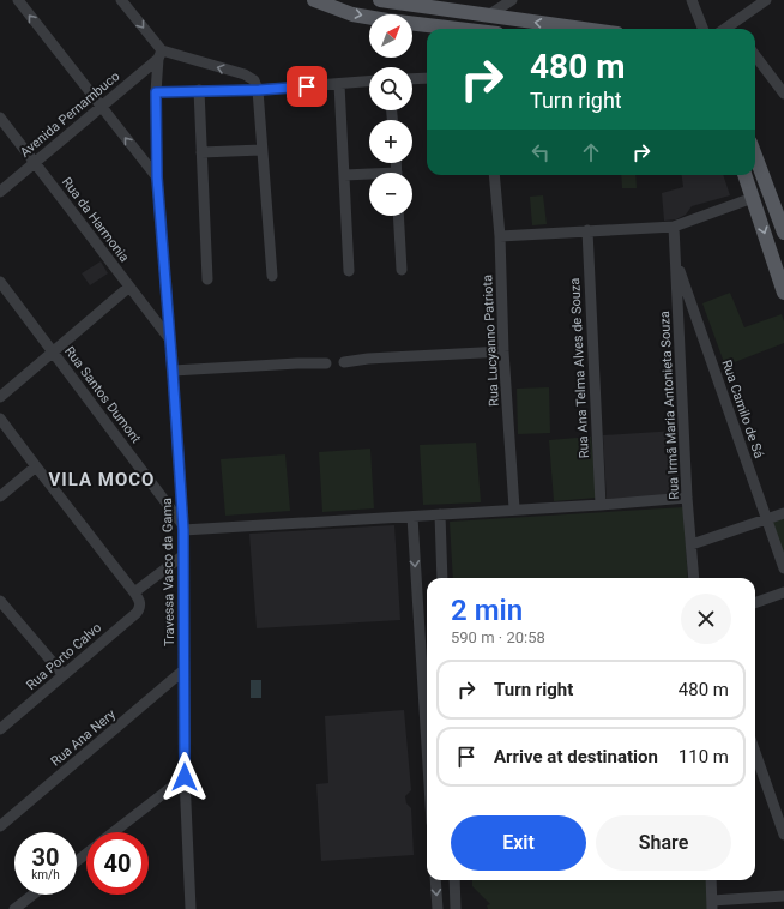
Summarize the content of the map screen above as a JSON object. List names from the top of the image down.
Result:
{
  "streets": {
    "street": [
      "Avenida Pernambuco",
      "Rua da Harmonia",
      "Rua Lucyanno Patriota",
      "Rua Ana Telma Alves de Souza",
      "Rua Santos Dumont",
      "Rua Irmã Maria Antonieta Souza",
      "Rua Camilo de Sá",
      "Travessa Vasco da Gama",
      "Rua Porto Calvo",
      "Rua Ana Nery"
    ]
  },
  "crossings": [
    ["Avenida Pernambuco", "Rua da Harmonia"],
    ["Avenida Pernambuco", "Travessa Vasco da Gama"],
    ["Rua da Harmonia", "Travessa Vasco da Gama"],
    ["Rua Santos Dumont", "Travessa Vasco da Gama"],
    ["Rua Irmã Maria Antonieta Souza", "Rua Camilo de Sá"],
    ["Travessa Vasco da Gama", "Rua Ana Nery"]
  ],
  "districts": ["VILA MOCO"],
  "north": "top right",
  "page": {
    "map_buttons": ["+", "−"],
    "turn": ["480 m", "Turn right"],
    "heading": ["2 min", "590 m · 20:58"],
    "list": [
      {
        "name": "Turn right",
        "value": "480 m"
      },
      {
        "name": "Arrive at destination",
        "value": "110 m"
      }
    ],
    "buttons": ["Exit", "Share"],
    "speed": "30 km/h",
    "limit": "40"
  }
}
